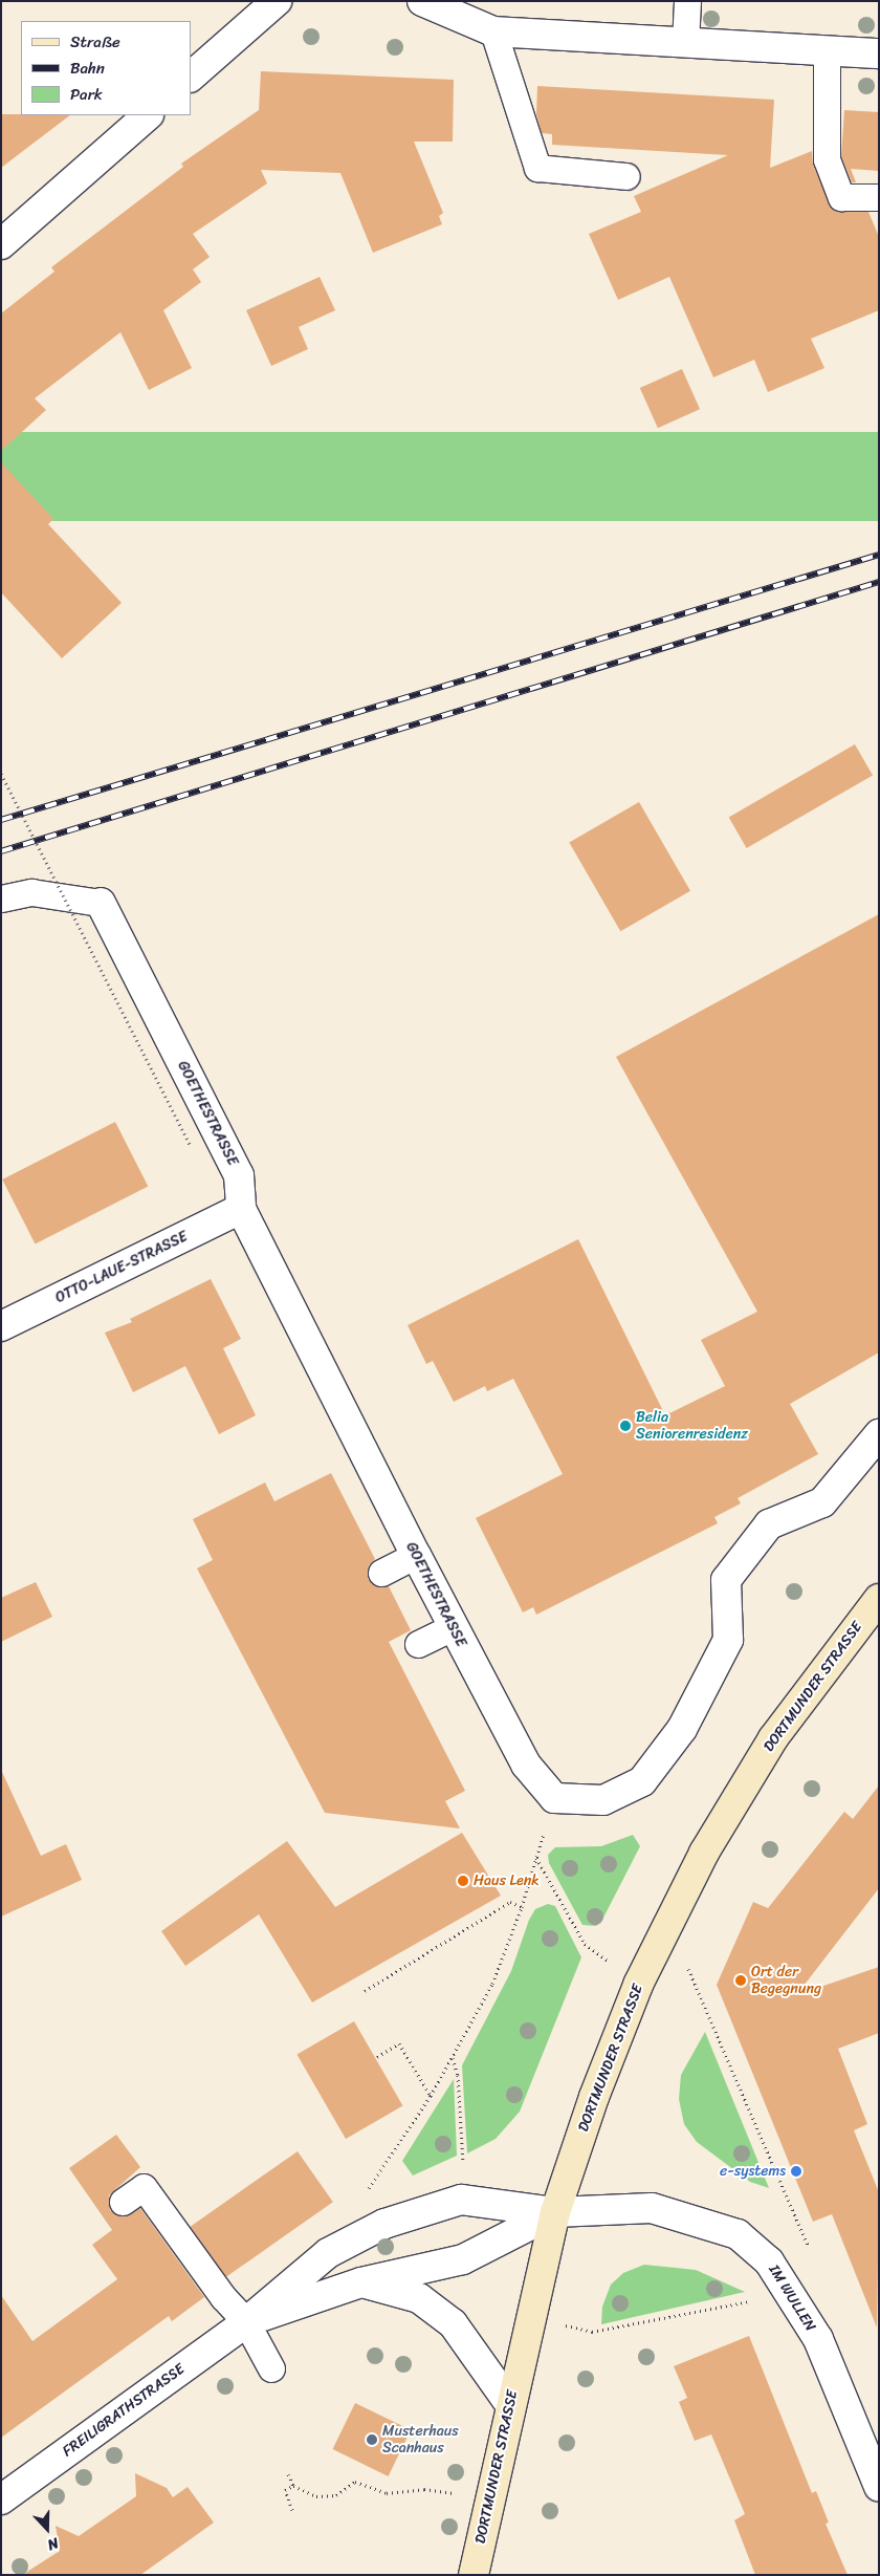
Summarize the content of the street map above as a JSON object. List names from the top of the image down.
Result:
{
  "streets": {
    "main road": ["DORTMUNDER STRASSE"],
    "street": [
      "GOETHESTRASSE",
      "OTTO-LAUE-STRASSE",
      "IM WULLEN",
      "FREILIGRATHSTRASSE"
    ]
  },
  "crossings": [
    ["GOETHESTRASSE", "OTTO-LAUE-STRASSE"],
    ["DORTMUNDER STRASSE", "IM WULLEN"],
    ["DORTMUNDER STRASSE", "FREILIGRATHSTRASSE"],
    ["IM WULLEN", "FREILIGRATHSTRASSE"]
  ],
  "places": [
    "Belia Seniorenresidenz",
    "Haus Lenk",
    "Ort der Begegnung",
    "e-systems",
    "Musterhaus Scanhaus"
  ],
  "legend": ["Straße", "Bahn", "Park"],
  "north": "bottom"
}
